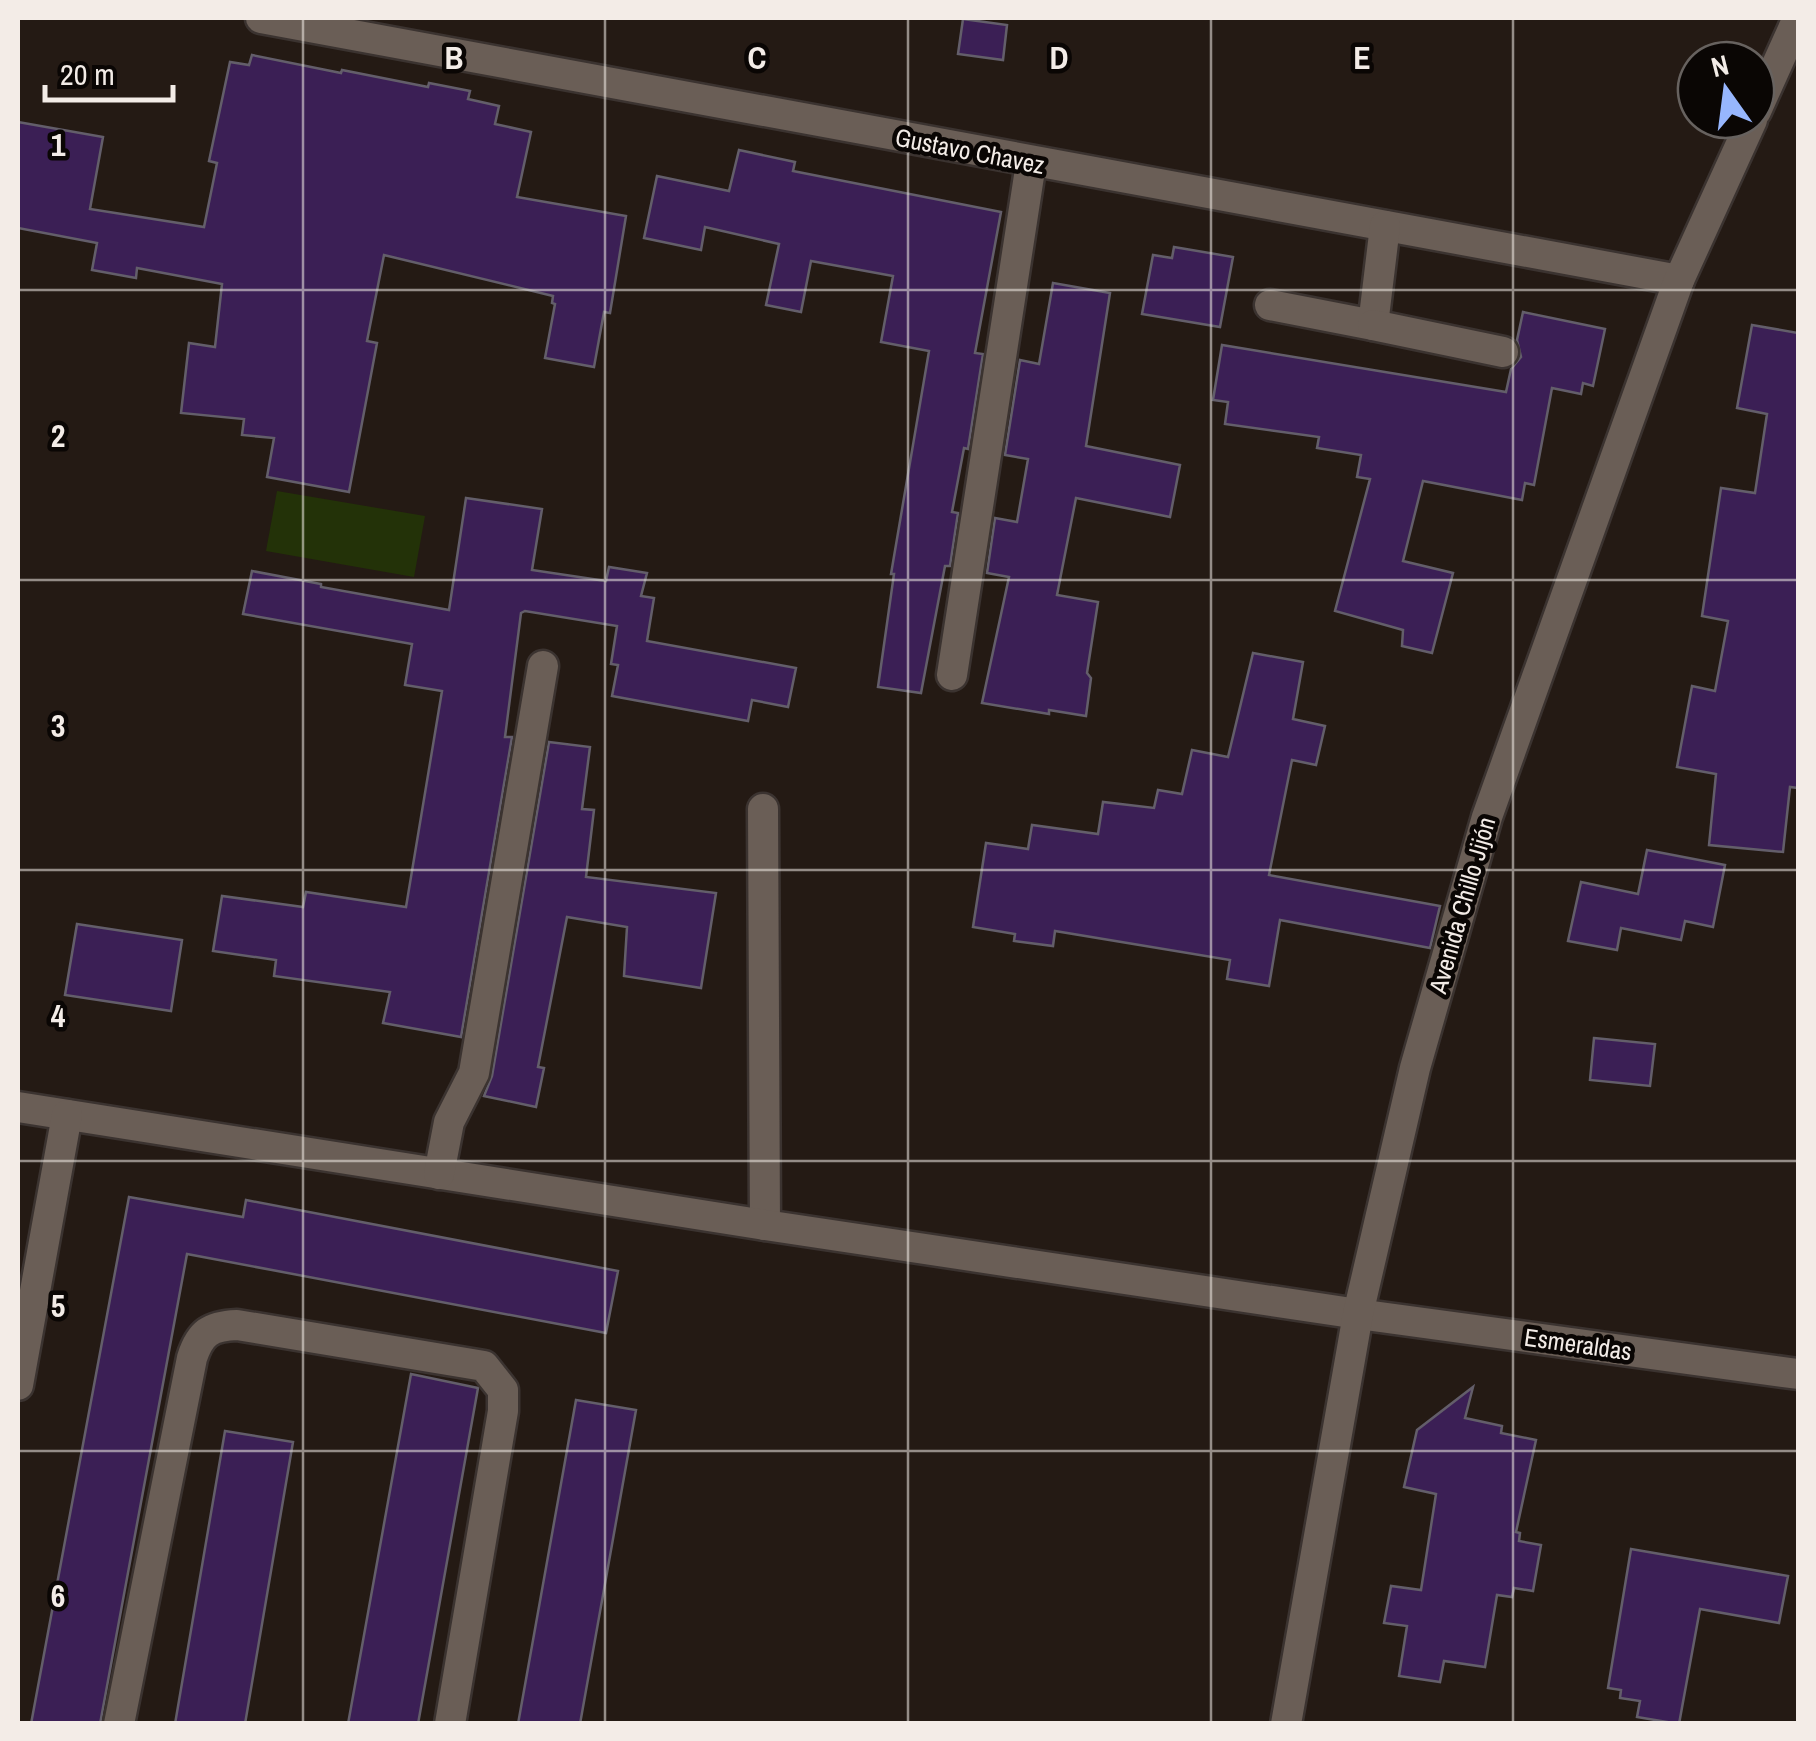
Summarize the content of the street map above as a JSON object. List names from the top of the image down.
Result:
{
  "streets": {
    "street": ["Gustavo Chavez", "Avenida Chillo Jijón", "Esmeraldas"]
  },
  "crossings": [
    ["Gustavo Chavez", "Avenida Chillo Jijón"],
    ["Avenida Chillo Jijón", "Esmeraldas"]
  ],
  "scale_bar": "20 m",
  "north": "top",
  "grid": {
    "columns": [
      "B",
      "C",
      "D",
      "E"
    ],
    "rows": [
      "1",
      "2",
      "3",
      "4",
      "5",
      "6"
    ]
  }
}
